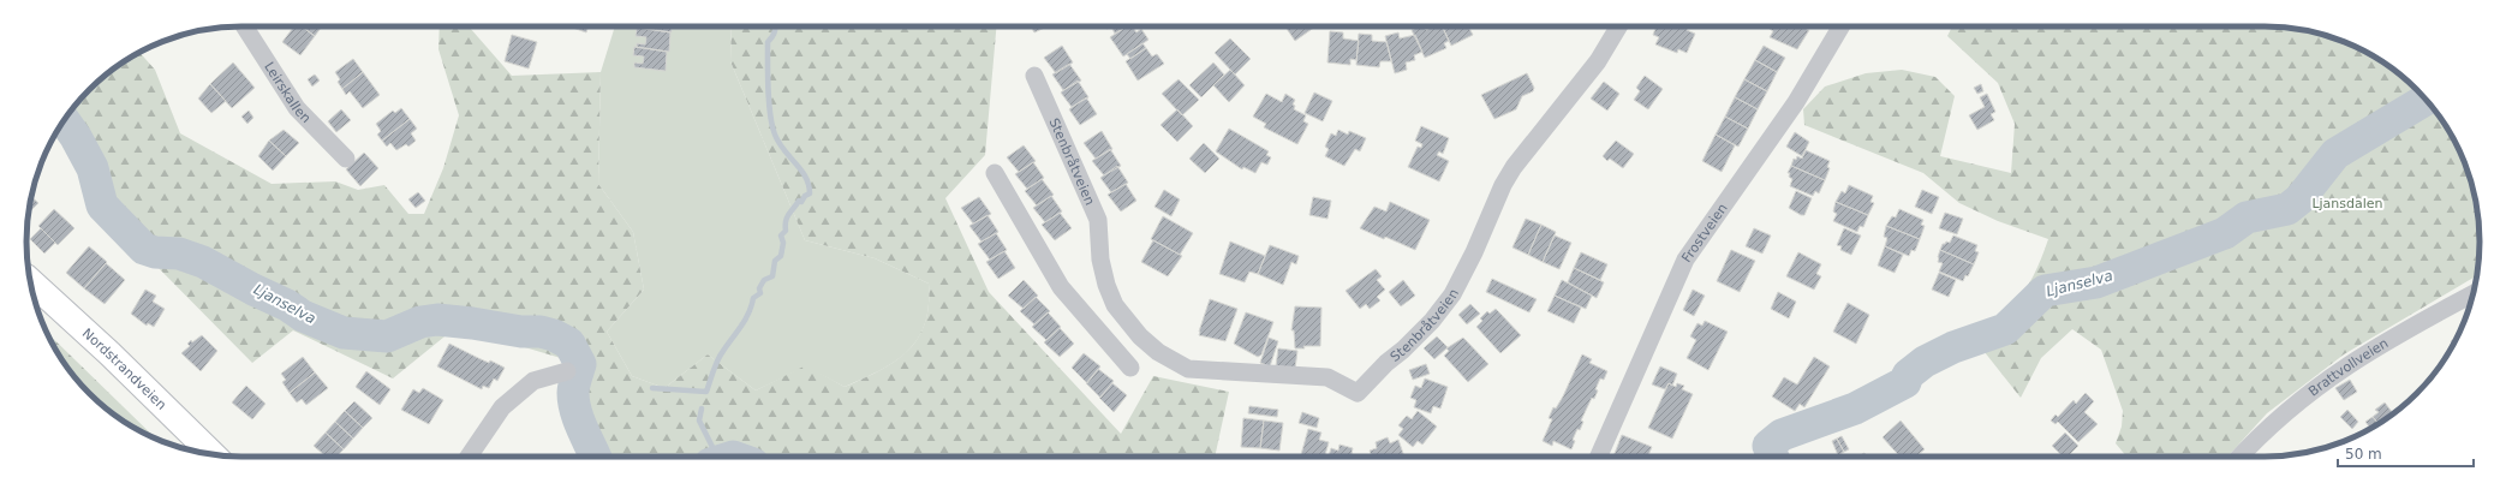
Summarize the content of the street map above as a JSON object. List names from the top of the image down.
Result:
{
  "streets": {
    "main road": ["Nordstrandveien"],
    "street": [
      "Leirskallen",
      "Stenbråtveien",
      "Frostveien",
      "Brattvollveien"
    ]
  },
  "water": ["Ljanselva"],
  "parks": ["Ljansdalen"],
  "scale_bar": "50 m"
}
